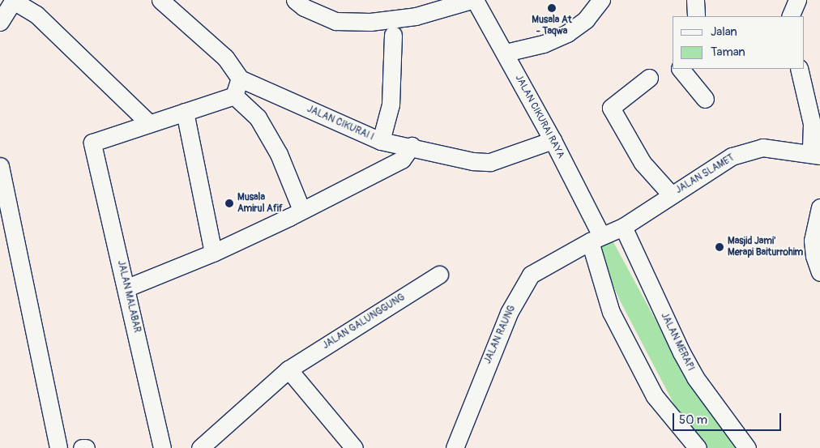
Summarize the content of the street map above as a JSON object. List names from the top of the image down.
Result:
{
  "streets": {
    "street": [
      "JALAN CIKURAI RAYA",
      "JALAN CIKURAI I",
      "JALAN SLAMET",
      "JALAN MALABAR",
      "JALAN GALUNGGUNG",
      "JALAN RAUNG",
      "JALAN MERAPI"
    ]
  },
  "crossings": [
    ["JALAN CIKURAI RAYA", "JALAN CIKURAI I"],
    ["JALAN CIKURAI RAYA", "JALAN RAUNG"],
    ["JALAN SLAMET", "JALAN RAUNG"],
    ["JALAN SLAMET", "JALAN MERAPI"],
    ["JALAN RAUNG", "JALAN MERAPI"]
  ],
  "places": ["Musala At - Taqwa", "Musala Amirul Afif", "Masjid Jami' Merapi Baiturrohim"],
  "legend": ["Jalan", "Taman"],
  "scale_bar": "50 m"
}
